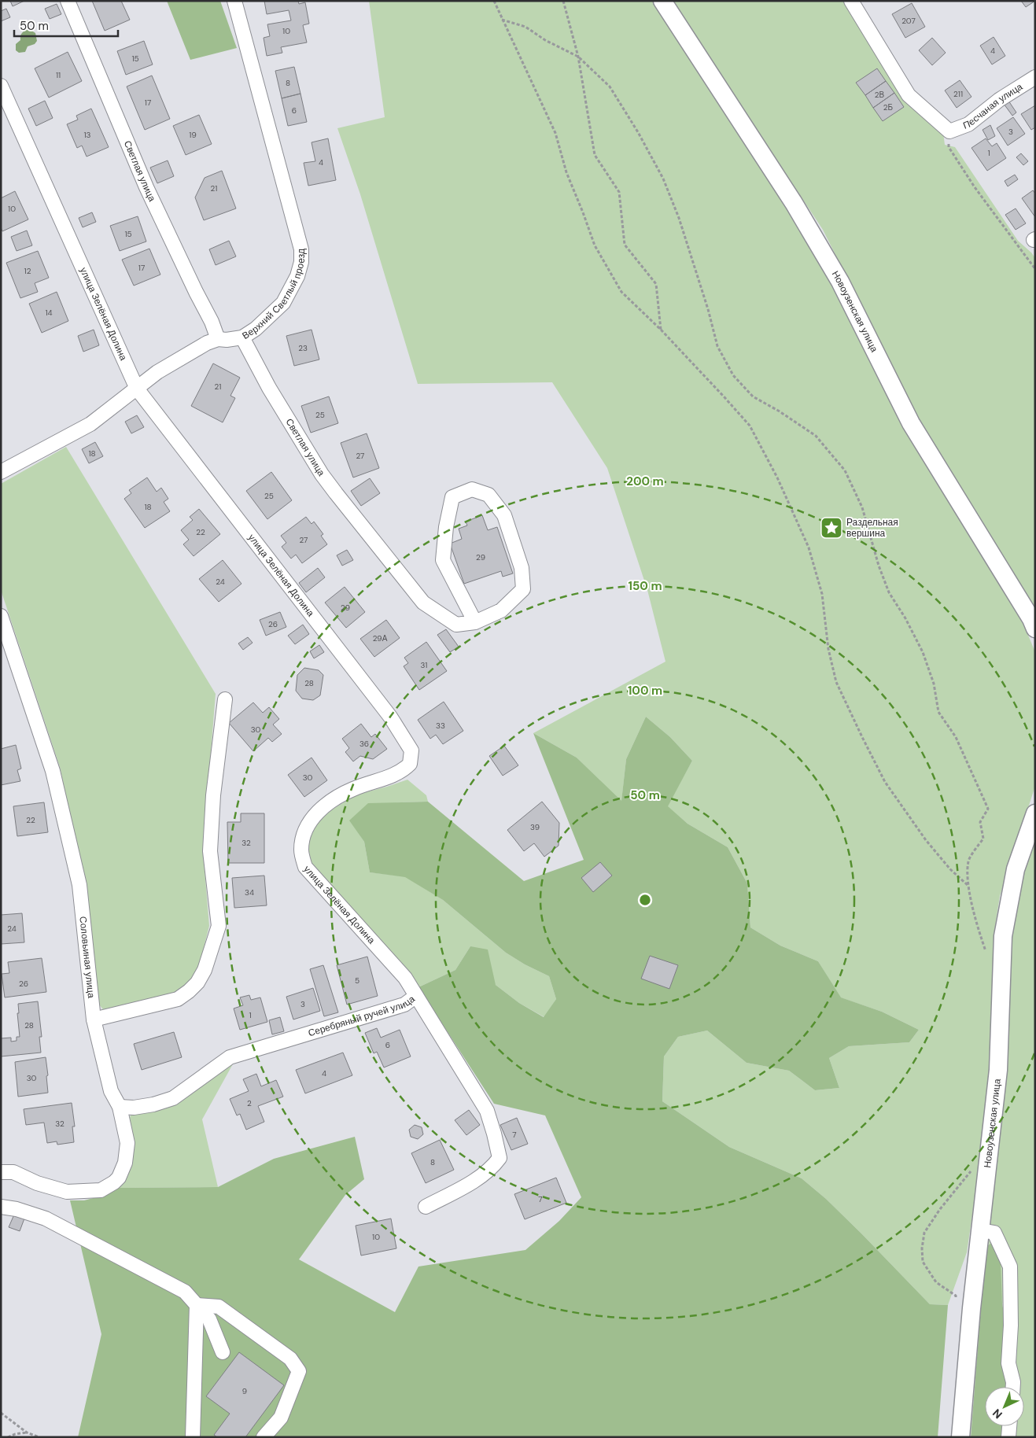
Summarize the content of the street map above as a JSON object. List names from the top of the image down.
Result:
{
  "streets": {
    "main road": ["Новоузенская улица"],
    "street": [
      "Песчаная улица",
      "Светлая улица",
      "Верхний Светлый проезд",
      "улица Зелёная Долина",
      "Соловьиная улица",
      "Серебряный ручей улица"
    ]
  },
  "crossings": [
    ["Светлая улица", "Верхний Светлый проезд"],
    ["Верхний Светлый проезд", "улица Зелёная Долина"],
    ["улица Зелёная Долина", "Серебряный ручей улица"],
    ["Соловьиная улица", "Серебряный ручей улица"]
  ],
  "places": {
    "place": ["Раздельная вершина"]
  },
  "house_numbers": [
    "207",
    "10",
    "4",
    "15",
    "11",
    "8",
    "211",
    "2В",
    "17",
    "2Б",
    "6",
    "3",
    "13",
    "19",
    "1",
    "4",
    "21",
    "10",
    "15",
    "17",
    "12",
    "14",
    "23",
    "21",
    "25",
    "18",
    "27",
    "25",
    "18",
    "22",
    "27",
    "29",
    "24",
    "29",
    "26",
    "29А",
    "31",
    "28",
    "33",
    "30",
    "36",
    "30",
    "22",
    "39",
    "32",
    "34",
    "24",
    "5",
    "26",
    "3",
    "1",
    "28",
    "6",
    "4",
    "30",
    "2",
    "32",
    "7",
    "8",
    "7",
    "10",
    "9"
  ],
  "scale_bar": "50 m",
  "north": "bottom left",
  "rings": [
    "200 m",
    "150 m",
    "100 m",
    "50 m"
  ]
}
